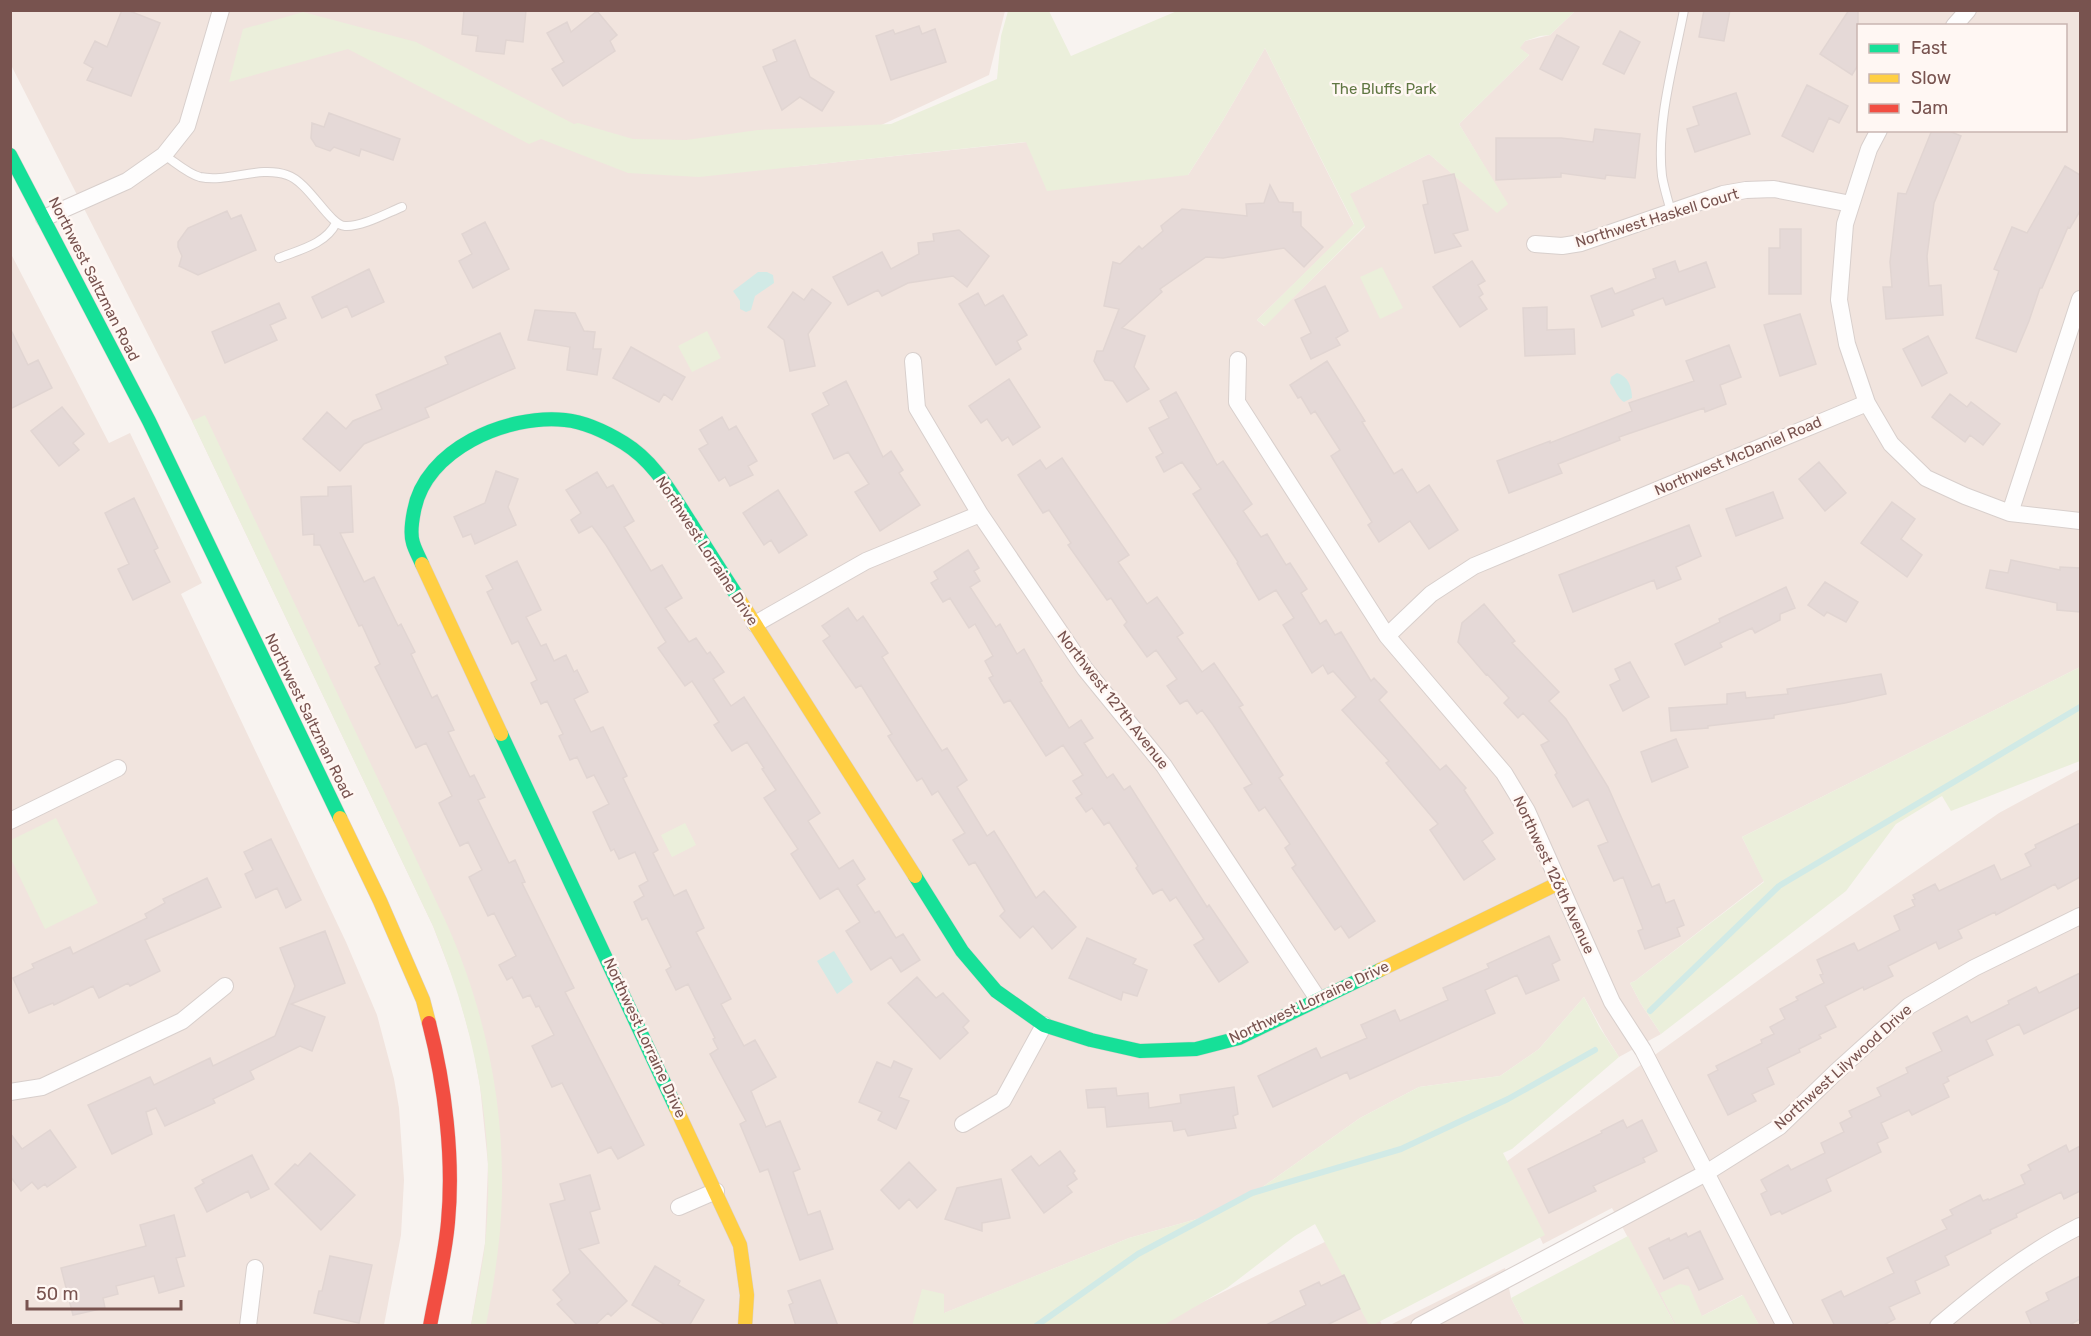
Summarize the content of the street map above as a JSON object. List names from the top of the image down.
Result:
{
  "streets": {
    "street": [
      "Northwest Haskell Court",
      "Northwest Saltzman Road",
      "Northwest McDaniel Road",
      "Northwest Lorraine Drive",
      "Northwest 127th Avenue",
      "Northwest 126th Avenue",
      "Northwest Lilywood Drive"
    ]
  },
  "crossings": [
    ["Northwest McDaniel Road", "Northwest 126th Avenue"],
    ["Northwest Lorraine Drive", "Northwest 127th Avenue"],
    ["Northwest Lorraine Drive", "Northwest 126th Avenue"],
    ["Northwest 126th Avenue", "Northwest Lilywood Drive"]
  ],
  "parks": ["The Bluffs Park"],
  "legend": ["Fast", "Slow", "Jam"],
  "scale_bar": "50 m"
}
